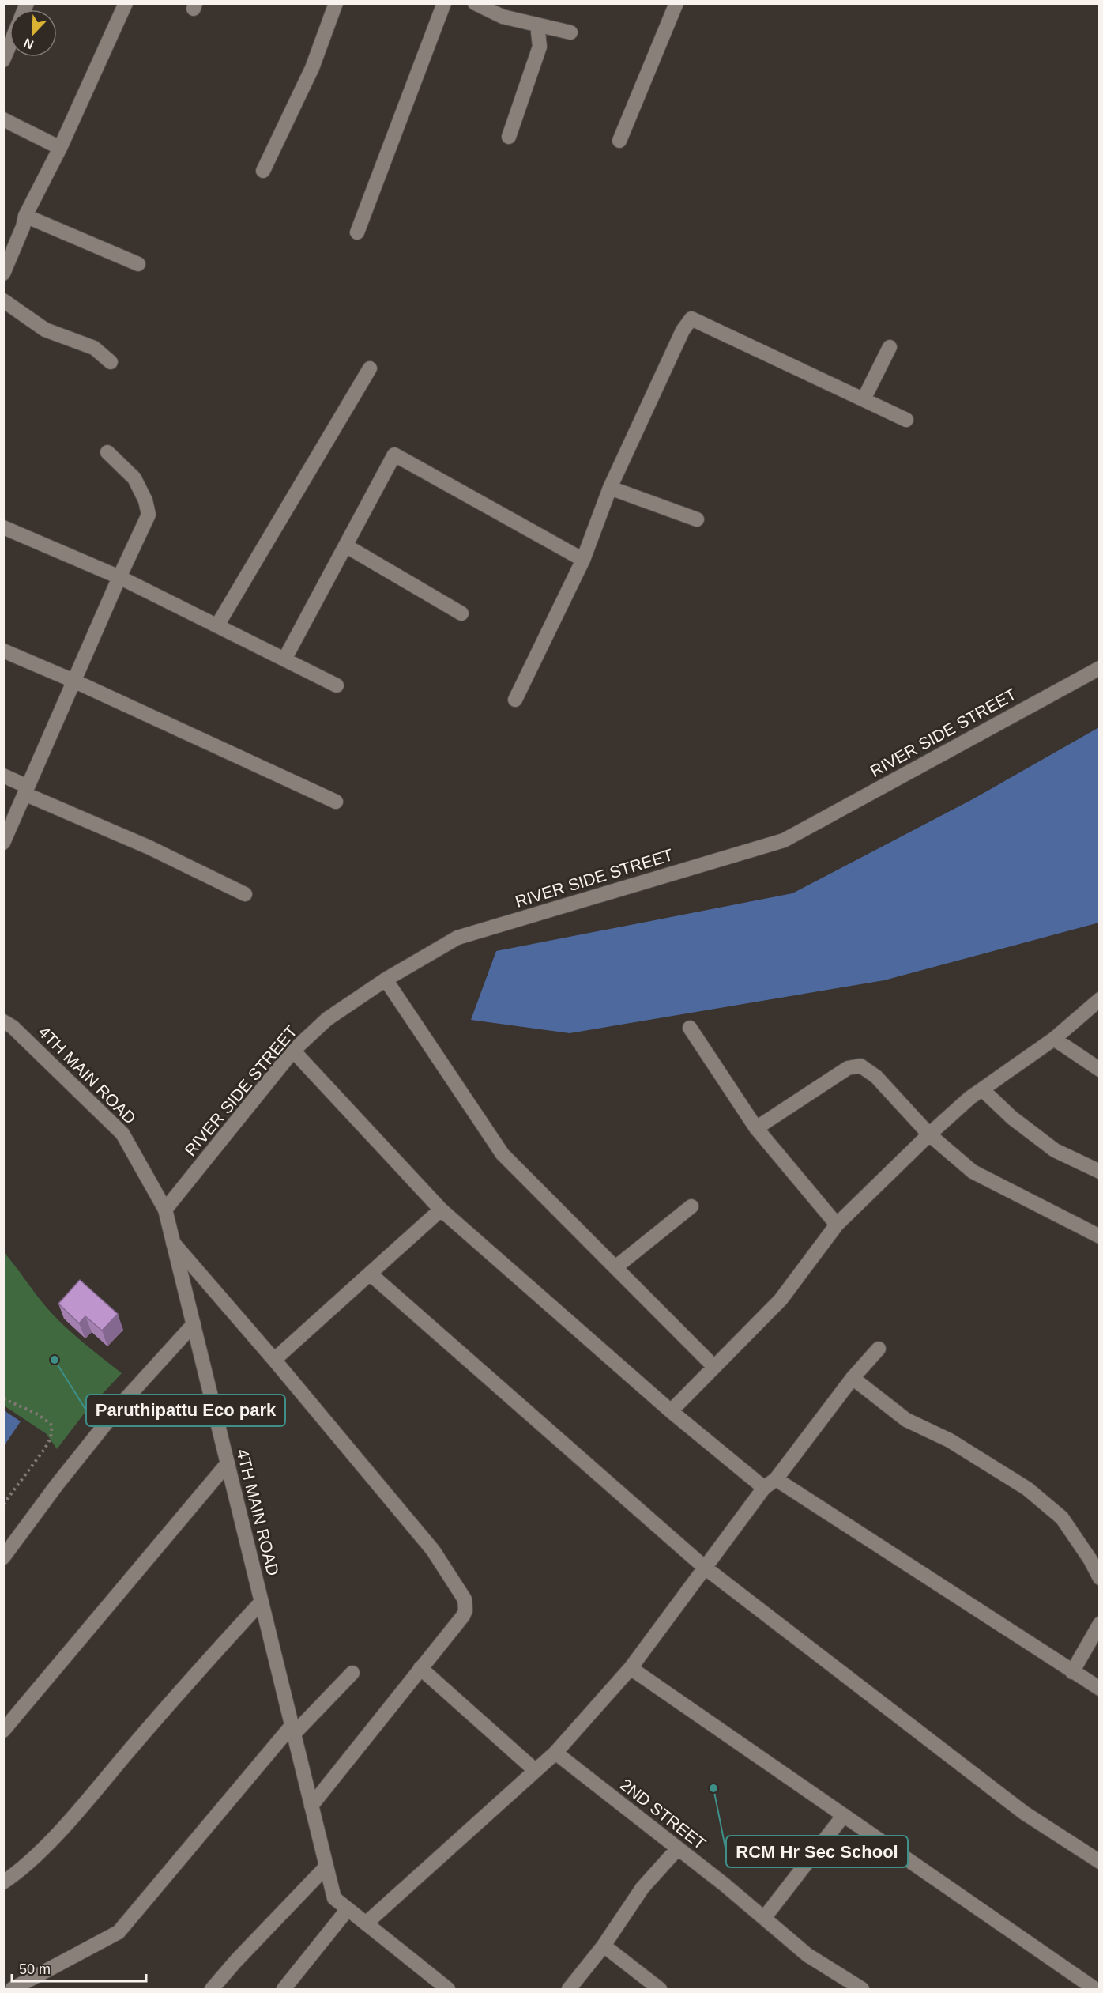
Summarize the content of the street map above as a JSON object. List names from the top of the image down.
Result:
{
  "streets": {
    "street": ["RIVER SIDE STREET", "4TH MAIN ROAD", "2ND STREET"]
  },
  "crossings": [
    ["RIVER SIDE STREET", "4TH MAIN ROAD"]
  ],
  "places": ["Paruthipattu Eco park", "RCM Hr Sec School"],
  "scale_bar": "50 m",
  "north": "bottom left"
}
